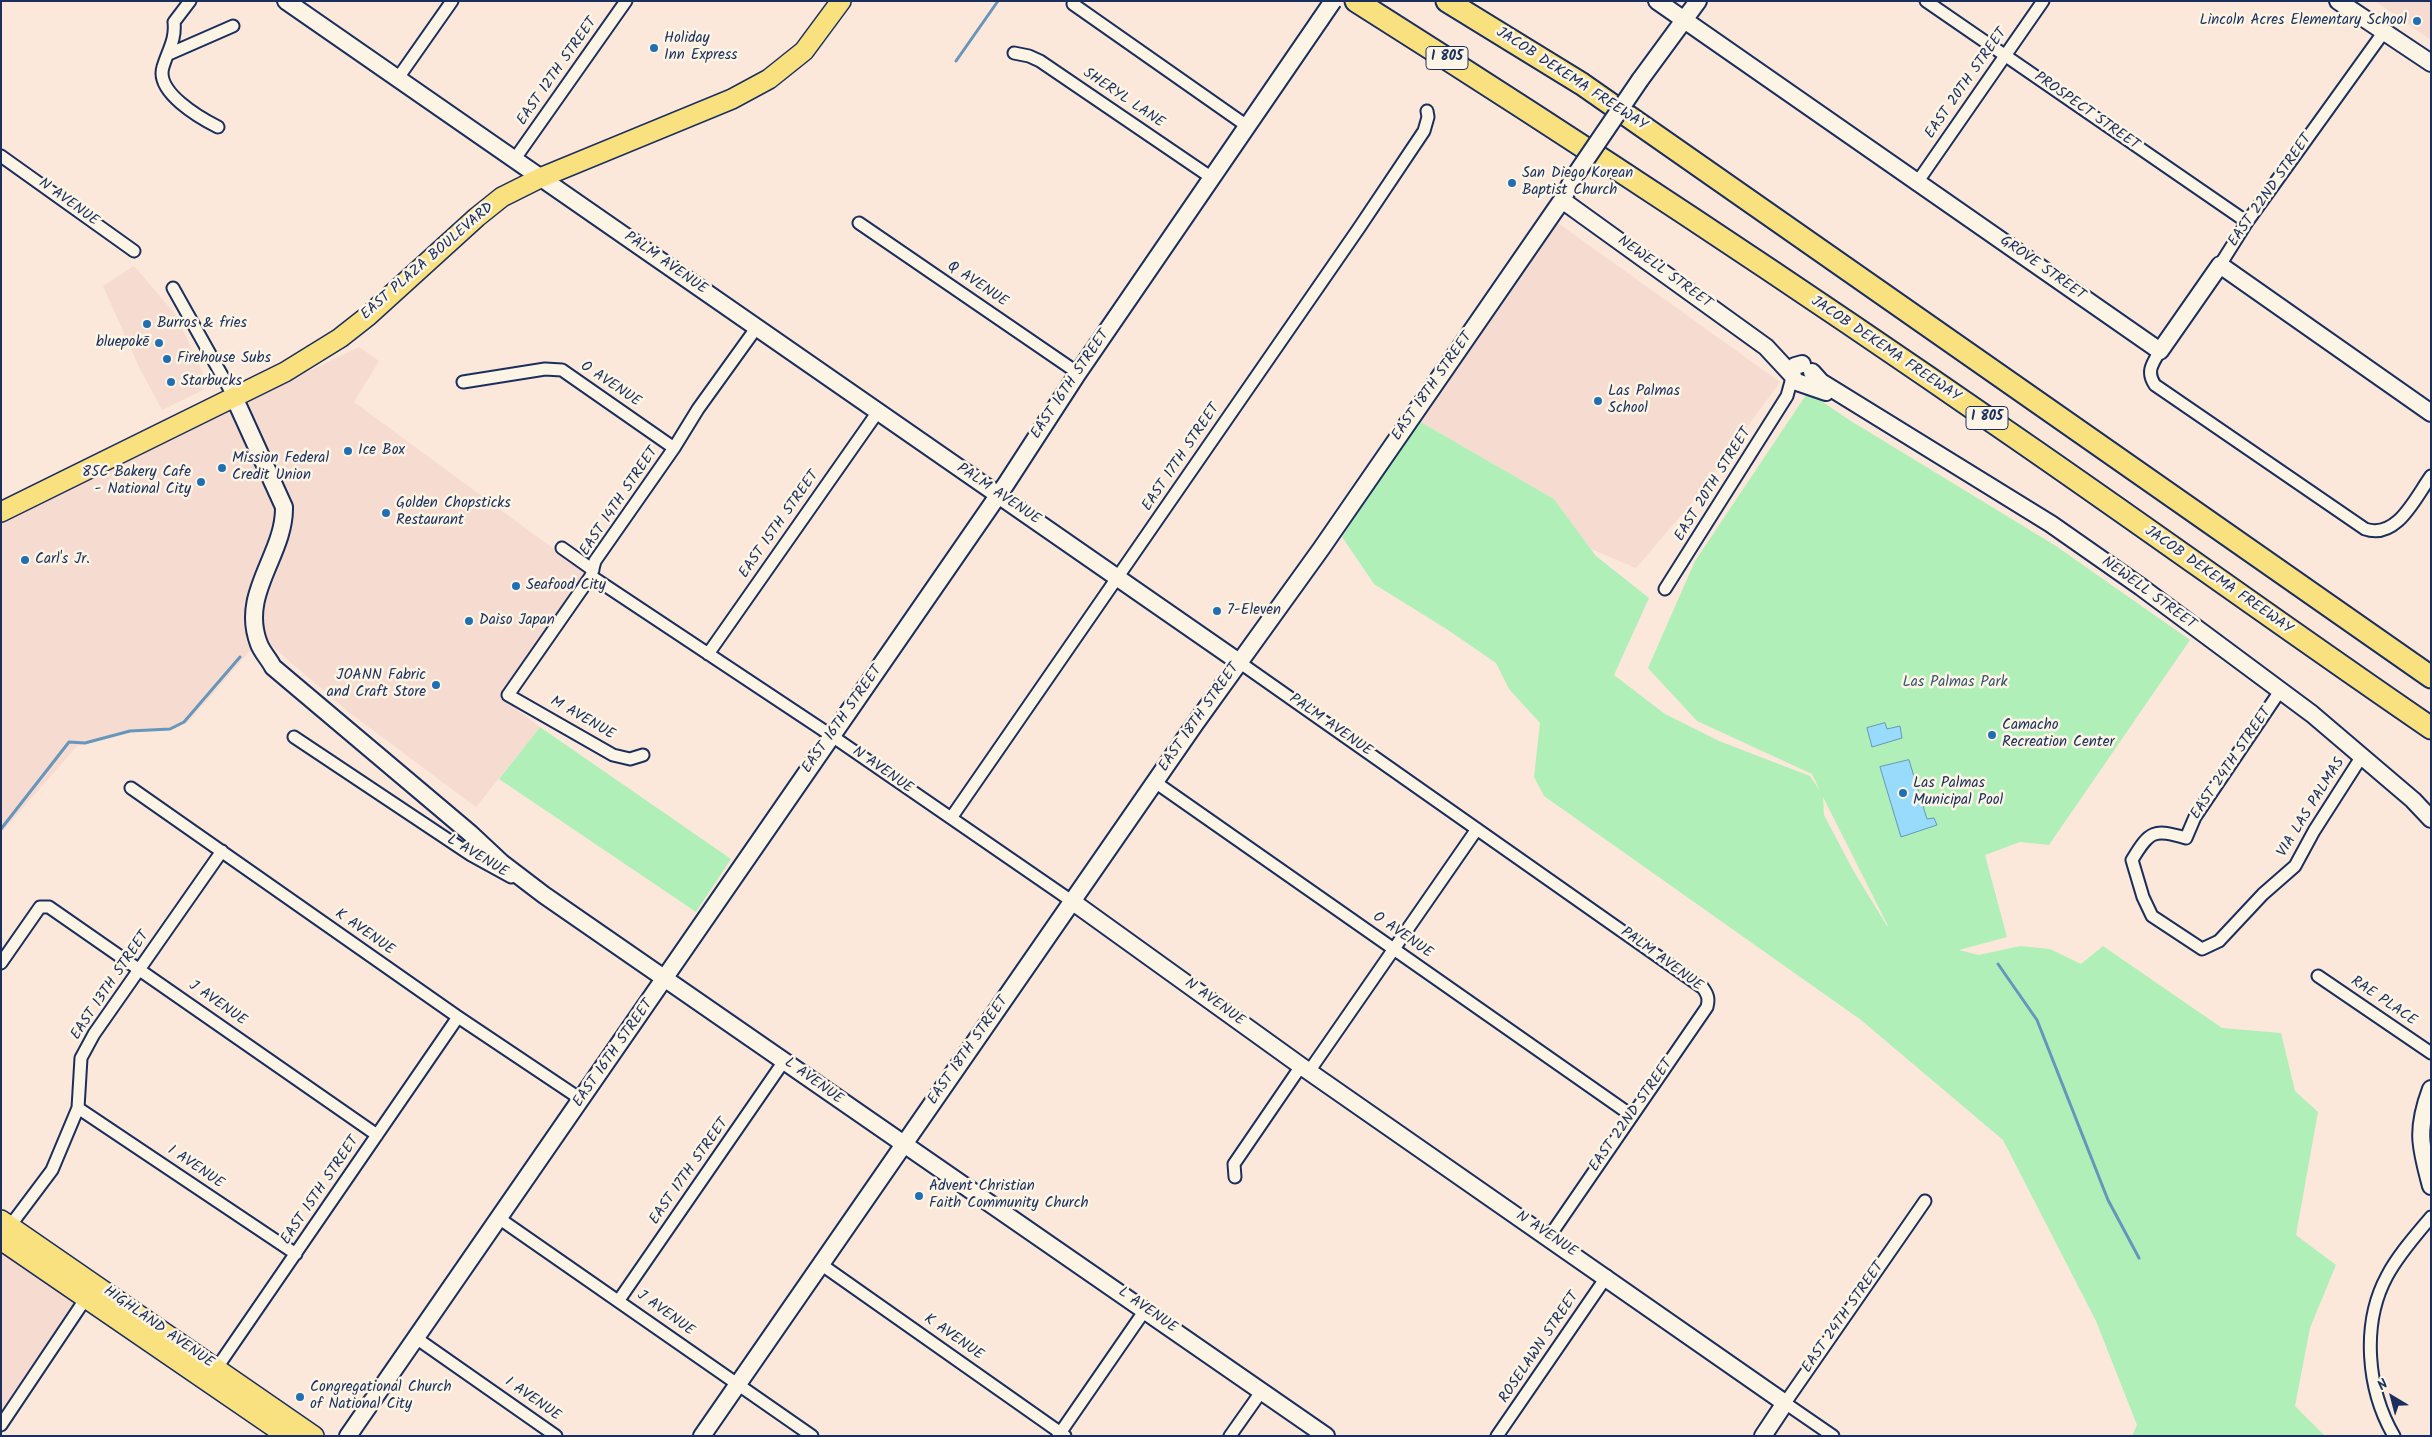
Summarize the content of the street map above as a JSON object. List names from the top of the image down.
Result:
{
  "streets": {
    "highway": ["I 805", "JACOB DEKEMA FREEWAY"],
    "main road": ["EAST PLAZA BOULEVARD", "HIGHLAND AVENUE"],
    "street": [
      "EAST 12TH STREET",
      "EAST 20TH STREET",
      "SHERYL LANE",
      "PROSPECT STREET",
      "EAST 22ND STREET",
      "N AVENUE",
      "PALM AVENUE",
      "GROVE STREET",
      "NEWELL STREET",
      "Q AVENUE",
      "O AVENUE",
      "EAST 16TH STREET",
      "EAST 18TH STREET",
      "EAST 17TH STREET",
      "EAST 14TH STREET",
      "EAST 15TH STREET",
      "M AVENUE",
      "EAST 24TH STREET",
      "VIA LAS PALMAS",
      "L AVENUE",
      "K AVENUE",
      "EAST 13TH STREET",
      "RAE PLACE",
      "J AVENUE",
      "I AVENUE",
      "ROSELAWN STREET"
    ]
  },
  "crossings": [
    ["EAST 12TH STREET", "PALM AVENUE"],
    ["EAST 20TH STREET", "PROSPECT STREET"],
    ["EAST 20TH STREET", "GROVE STREET"],
    ["EAST 20TH STREET", "NEWELL STREET"],
    ["SHERYL LANE", "EAST 16TH STREET"],
    ["PROSPECT STREET", "EAST 22ND STREET"],
    ["EAST 22ND STREET", "N AVENUE"],
    ["EAST 22ND STREET", "PALM AVENUE"],
    ["EAST 22ND STREET", "GROVE STREET"],
    ["EAST 22ND STREET", "O AVENUE"],
    ["N AVENUE", "EAST 16TH STREET"],
    ["N AVENUE", "EAST 18TH STREET"],
    ["N AVENUE", "EAST 17TH STREET"],
    ["N AVENUE", "EAST 14TH STREET"],
    ["N AVENUE", "EAST 15TH STREET"],
    ["N AVENUE", "EAST 24TH STREET"],
    ["N AVENUE", "ROSELAWN STREET"],
    ["EAST PLAZA BOULEVARD", "PALM AVENUE"],
    ["PALM AVENUE", "EAST 16TH STREET"],
    ["PALM AVENUE", "EAST 18TH STREET"],
    ["PALM AVENUE", "EAST 17TH STREET"],
    ["PALM AVENUE", "EAST 14TH STREET"],
    ["PALM AVENUE", "EAST 15TH STREET"],
    ["GROVE STREET", "EAST 18TH STREET"],
    ["NEWELL STREET", "EAST 18TH STREET"],
    ["NEWELL STREET", "EAST 24TH STREET"],
    ["NEWELL STREET", "VIA LAS PALMAS"],
    ["Q AVENUE", "EAST 16TH STREET"],
    ["O AVENUE", "EAST 18TH STREET"],
    ["O AVENUE", "EAST 14TH STREET"],
    ["EAST 16TH STREET", "L AVENUE"],
    ["EAST 16TH STREET", "K AVENUE"],
    ["EAST 16TH STREET", "J AVENUE"],
    ["EAST 16TH STREET", "I AVENUE"],
    ["EAST 18TH STREET", "L AVENUE"],
    ["EAST 18TH STREET", "K AVENUE"],
    ["EAST 18TH STREET", "J AVENUE"],
    ["EAST 17TH STREET", "L AVENUE"],
    ["EAST 17TH STREET", "J AVENUE"],
    ["EAST 14TH STREET", "M AVENUE"],
    ["EAST 15TH STREET", "K AVENUE"],
    ["EAST 15TH STREET", "J AVENUE"],
    ["EAST 15TH STREET", "I AVENUE"],
    ["EAST 15TH STREET", "HIGHLAND AVENUE"],
    ["EAST 24TH STREET", "VIA LAS PALMAS"],
    ["K AVENUE", "EAST 13TH STREET"],
    ["EAST 13TH STREET", "J AVENUE"],
    ["EAST 13TH STREET", "I AVENUE"],
    ["EAST 13TH STREET", "HIGHLAND AVENUE"]
  ],
  "parks": ["Las Palmas Park"],
  "places": [
    "Lincoln Acres Elementary School",
    "Holiday Inn Express",
    "San Diego Korean Baptist Church",
    "Burros & fries",
    "bluepokē",
    "Firehouse Subs",
    "Starbucks",
    "Las Palmas School",
    "Ice Box",
    "Mission Federal Credit Union",
    "85C Bakery Cafe - National City",
    "Golden Chopsticks Restaurant",
    "Carl's Jr.",
    "Seafood City",
    "7-Eleven",
    "Daiso Japan",
    "JOANN Fabric and Craft Store",
    "Camacho Recreation Center",
    "Las Palmas Municipal Pool",
    "Advent Christian Faith Community Church",
    "Congregational Church of National City"
  ],
  "north": "top left"
}
